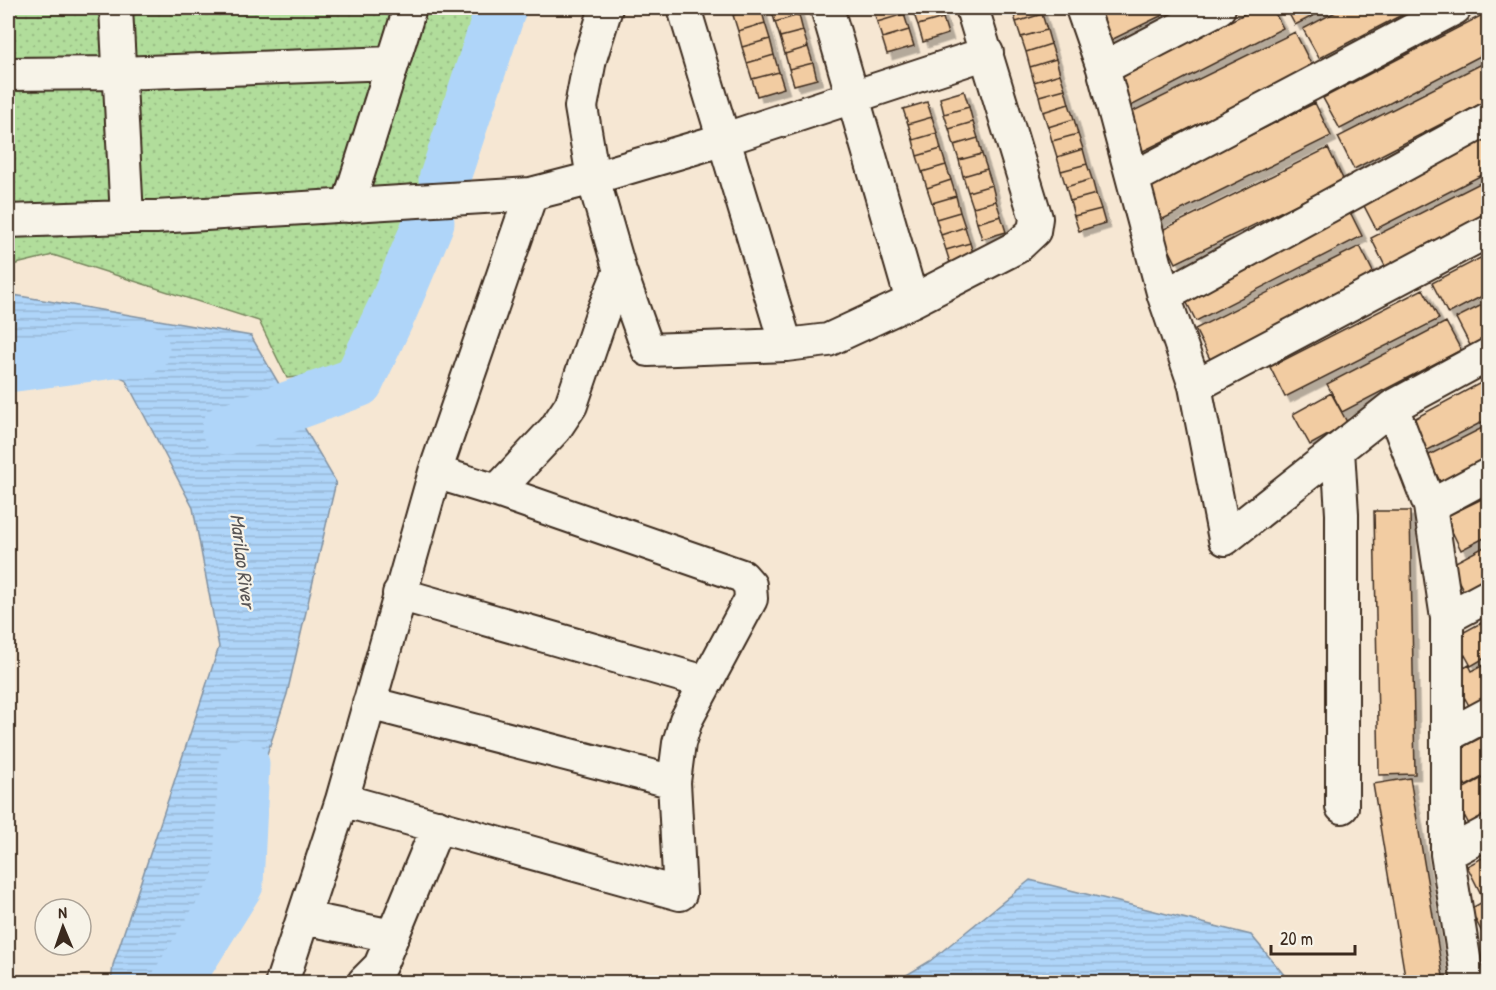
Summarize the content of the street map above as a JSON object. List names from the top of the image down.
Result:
{
  "water": ["Marilao River"],
  "scale_bar": "20 m",
  "north": "top"
}
